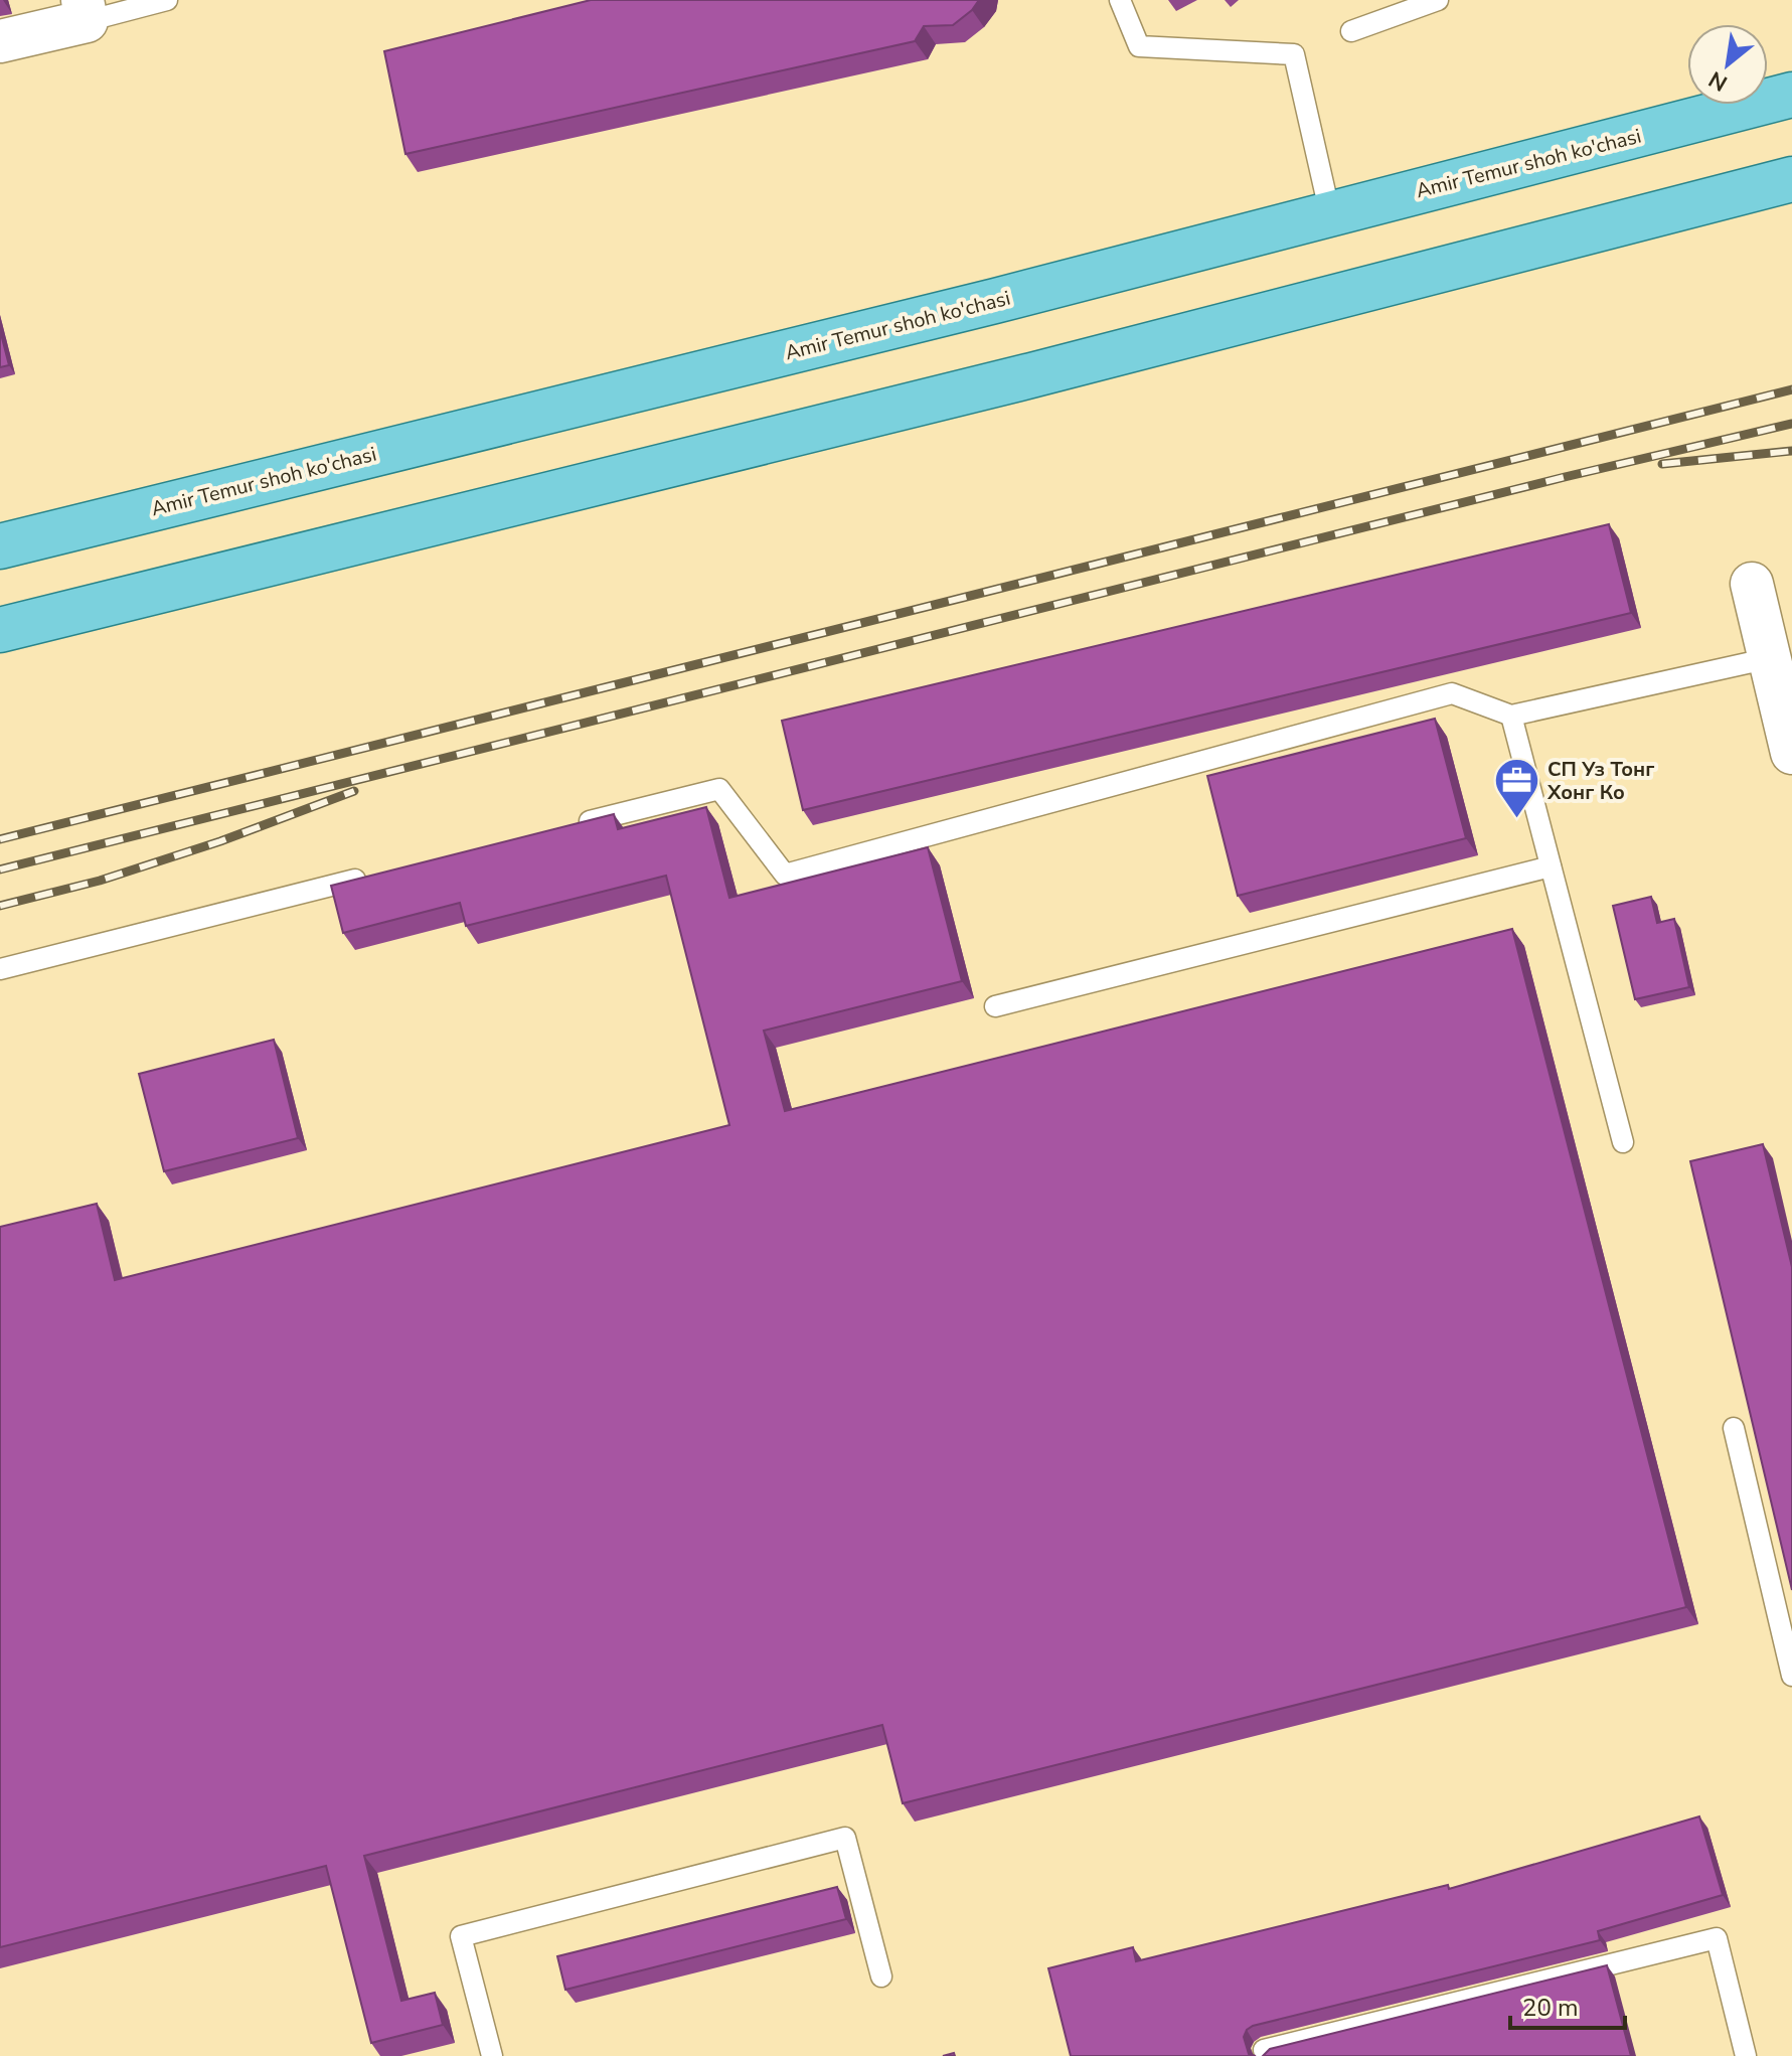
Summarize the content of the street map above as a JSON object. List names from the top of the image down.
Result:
{
  "streets": {
    "main road": ["Amir Temur shoh ko'chasi"]
  },
  "places": {
    "office": ["СП Уз Тонг Хонг Ко"]
  },
  "scale_bar": "20 m",
  "north": "bottom left"
}
